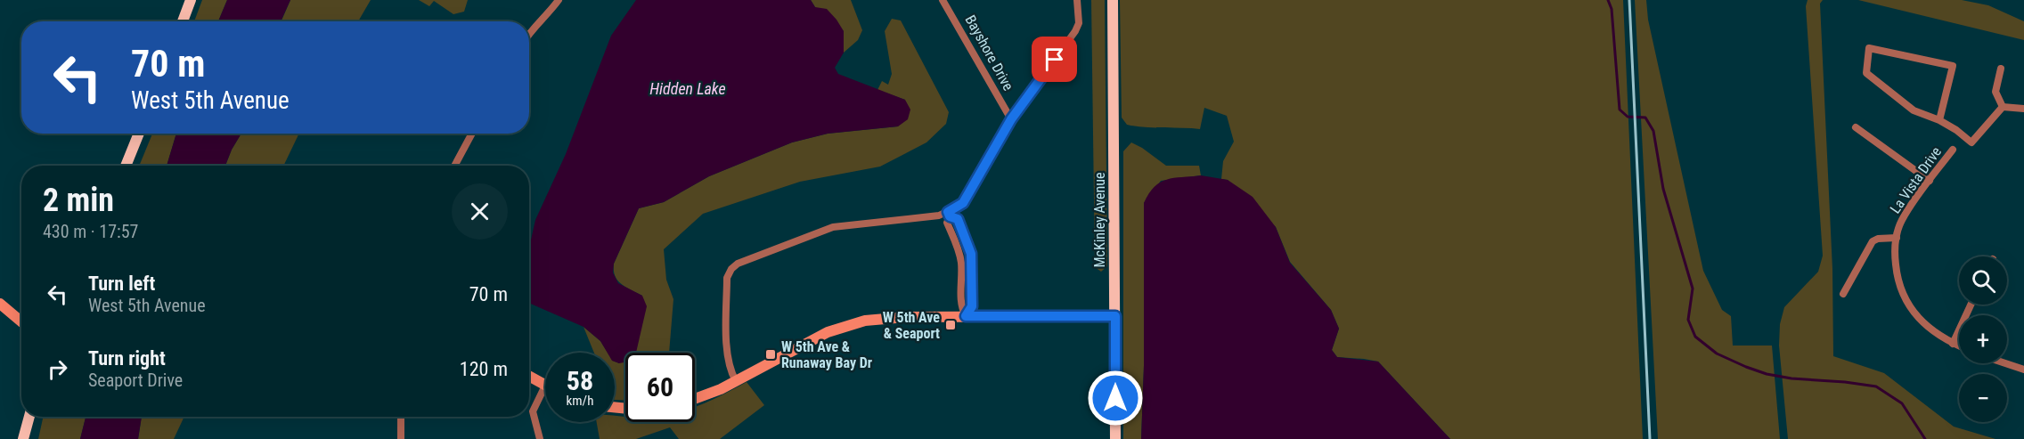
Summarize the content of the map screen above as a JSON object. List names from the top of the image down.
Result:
{
  "streets": {
    "main road": ["McKinley Avenue"],
    "street": ["Bayshore Drive", "La Vista Drive"]
  },
  "water": ["Hidden Lake"],
  "places": {
    "transit": ["W 5th Ave & Seaport", "W 5th Ave & Runaway Bay Dr"]
  },
  "page": {
    "turn": ["70 m", "West 5th Avenue"],
    "heading": ["2 min", "430 m · 17:57"],
    "map_buttons": ["+", "−"],
    "list": [
      {
        "name": "Turn left",
        "note": "West 5th Avenue",
        "value": "70 m"
      },
      {
        "name": "Turn right",
        "note": "Seaport Drive",
        "value": "120 m"
      }
    ],
    "speed": "58 km/h",
    "limit": "60"
  }
}
